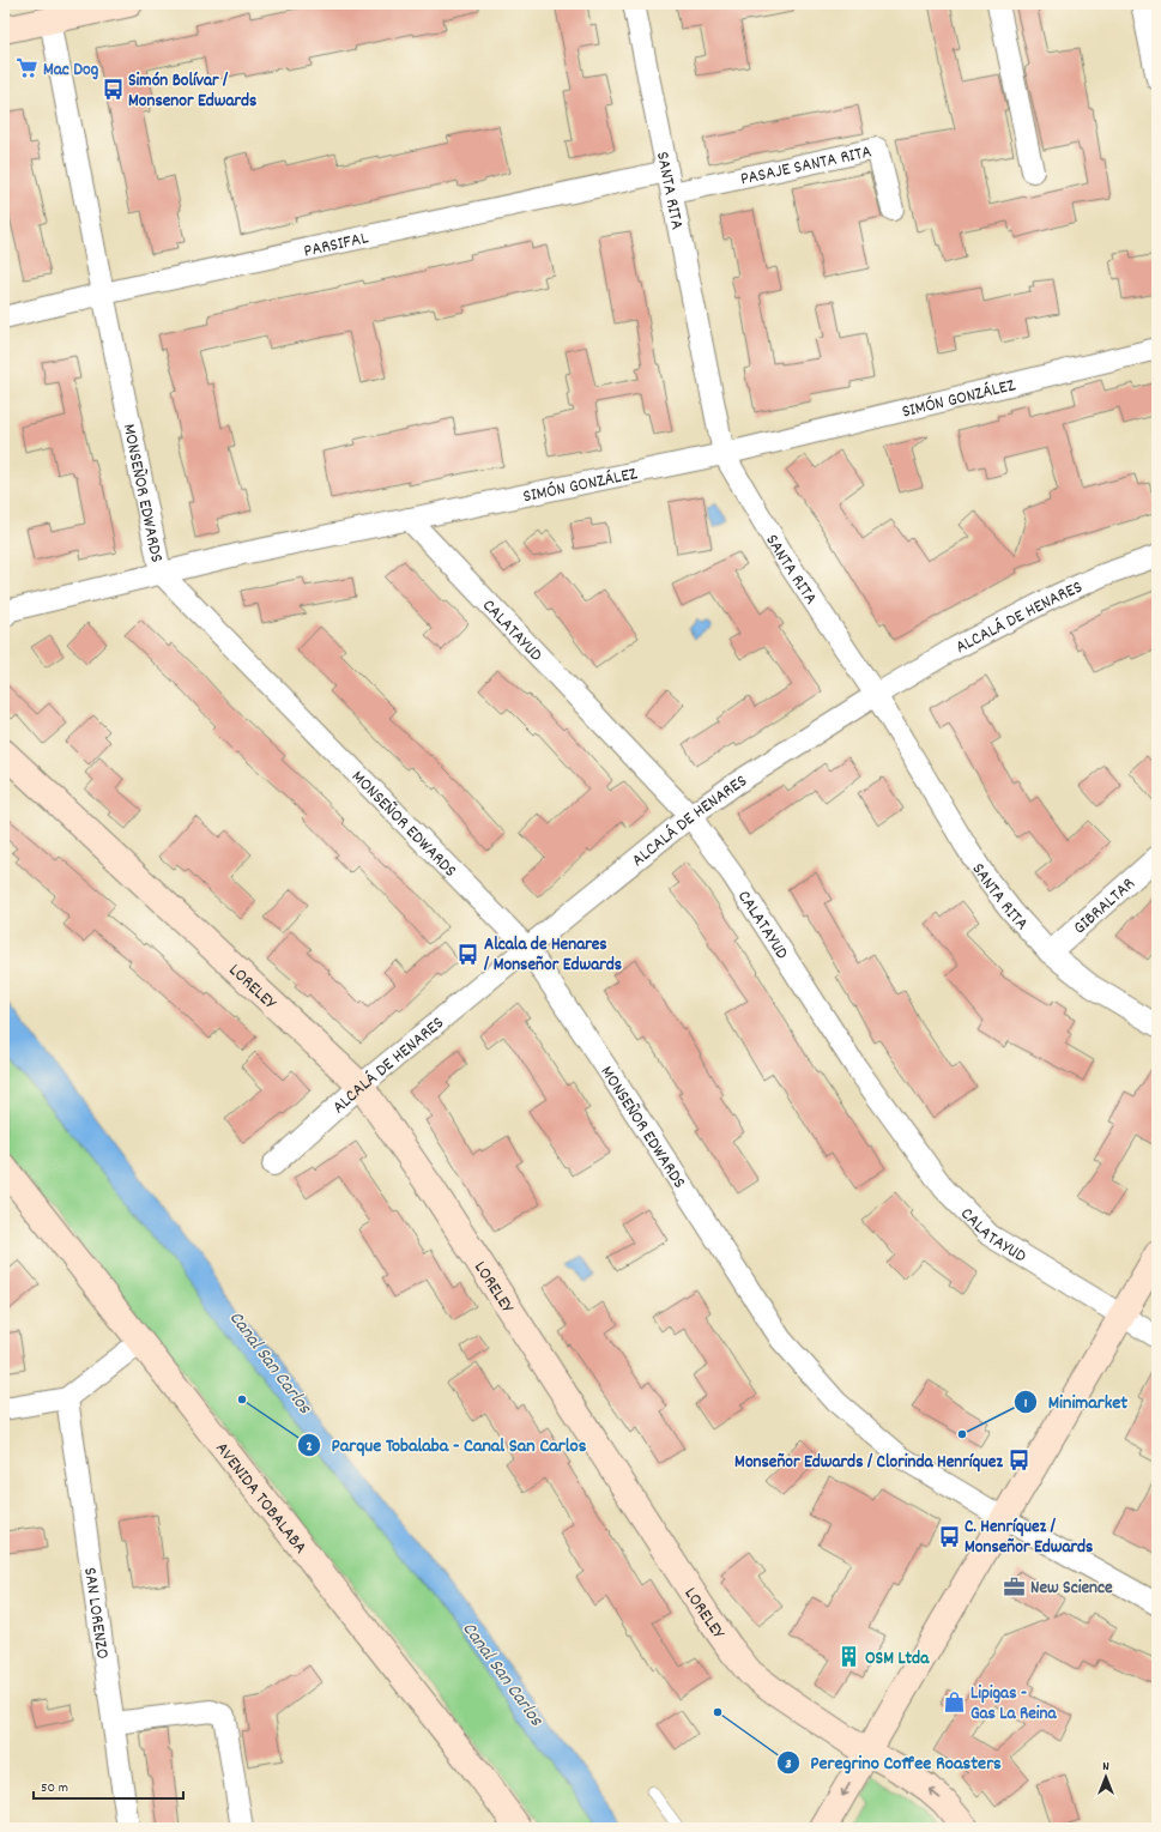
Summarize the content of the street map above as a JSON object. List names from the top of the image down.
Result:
{
  "streets": {
    "street": [
      "PASAJE SANTA RITA",
      "SANTA RITA",
      "PARSIFAL",
      "SIMÓN GONZÁLEZ",
      "MONSEÑOR EDWARDS",
      "ALCALÁ DE HENARES",
      "CALATAYUD",
      "GIBRALTAR",
      "LORELEY",
      "AVENIDA TOBALABA",
      "SAN LORENZO"
    ]
  },
  "crossings": [
    ["PASAJE SANTA RITA", "SANTA RITA"],
    ["SANTA RITA", "PARSIFAL"],
    ["SANTA RITA", "SIMÓN GONZÁLEZ"],
    ["SANTA RITA", "ALCALÁ DE HENARES"],
    ["SANTA RITA", "GIBRALTAR"],
    ["PARSIFAL", "MONSEÑOR EDWARDS"],
    ["SIMÓN GONZÁLEZ", "MONSEÑOR EDWARDS"],
    ["SIMÓN GONZÁLEZ", "CALATAYUD"],
    ["MONSEÑOR EDWARDS", "ALCALÁ DE HENARES"],
    ["ALCALÁ DE HENARES", "CALATAYUD"],
    ["ALCALÁ DE HENARES", "LORELEY"]
  ],
  "water": ["Canal San Carlos"],
  "places": {
    "supermarket": ["Mac Dog"],
    "bus stop": [
      "Simón Bolívar / Monsenor Edwards",
      "Alcala de Henares / Monseñor Edwards",
      "Monseñor Edwards / Clorinda Henríquez",
      "C. Henríquez / Monseñor Edwards"
    ],
    "other": ["Parque Tobalaba - Canal San Carlos", "Minimarket", "Peregrino Coffee Roasters"],
    "office": ["New Science"],
    "building": ["OSM Ltda"],
    "shop": ["Lipigas - Gas La Reina"]
  },
  "scale_bar": "50 m",
  "north": "top"
}
